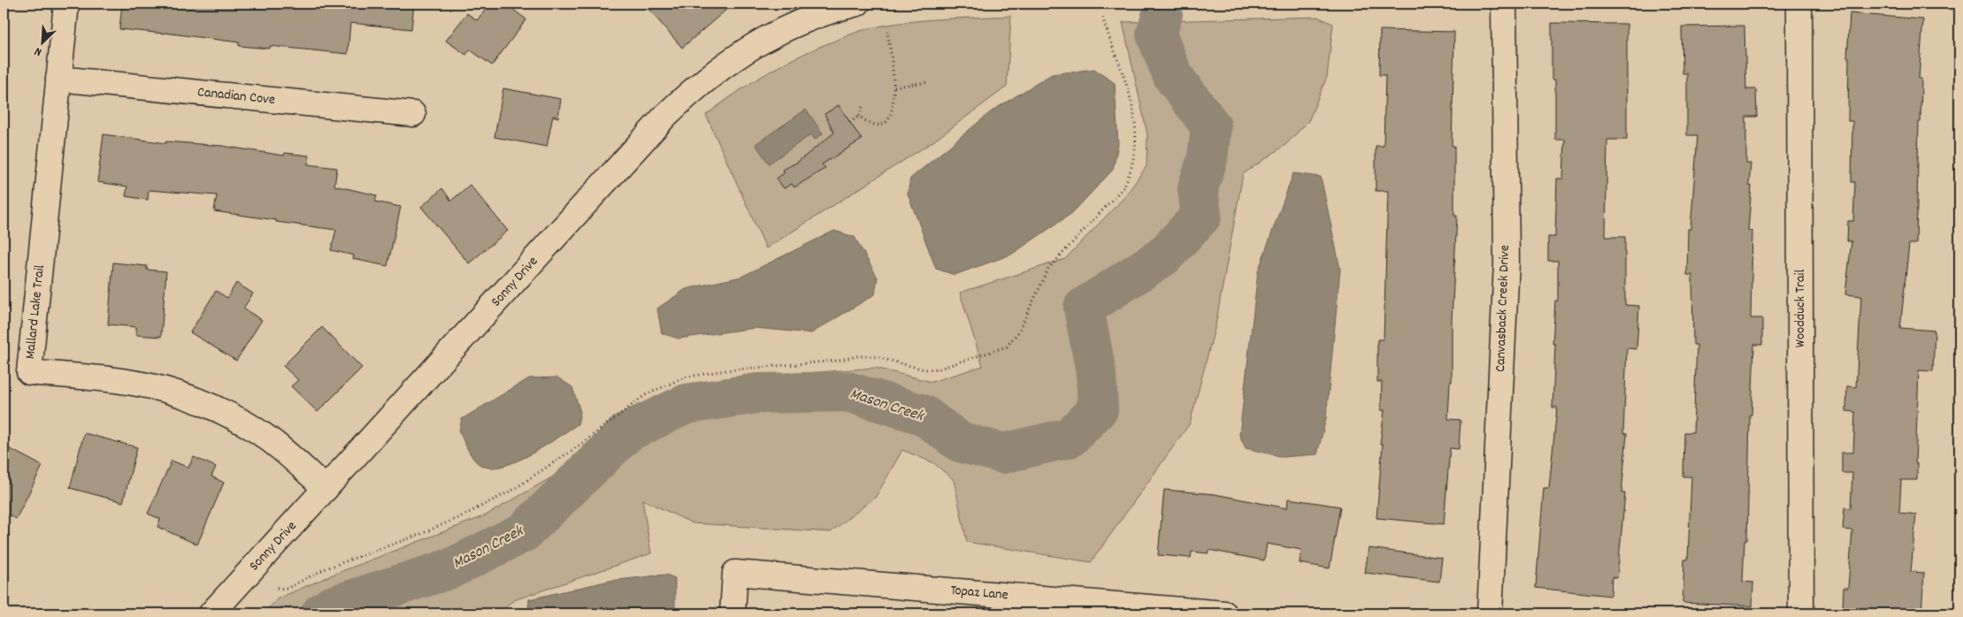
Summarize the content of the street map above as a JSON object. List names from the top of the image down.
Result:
{
  "streets": {
    "street": [
      "Canadian Cove",
      "Sonny Drive",
      "Canvasback Creek Drive",
      "Woodduck Trail",
      "Mallard Lake Trail",
      "Topaz Lane"
    ]
  },
  "crossings": [
    ["Canadian Cove", "Mallard Lake Trail"],
    ["Sonny Drive", "Mallard Lake Trail"]
  ],
  "water": ["Mason Creek"],
  "north": "bottom left"
}
